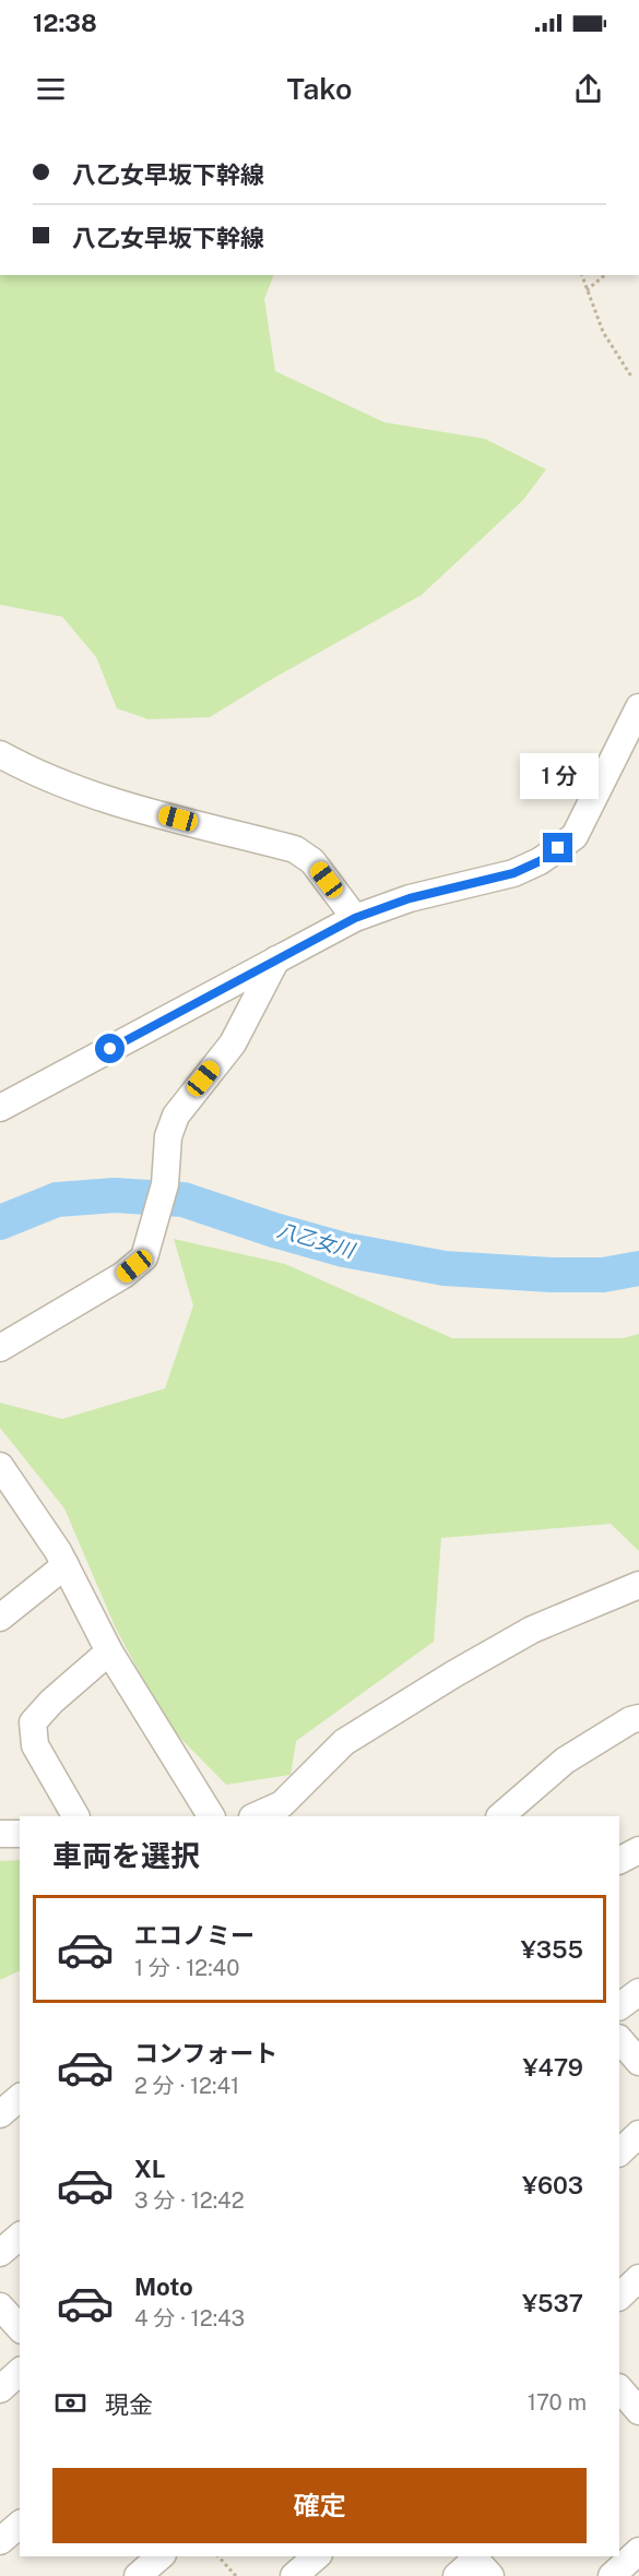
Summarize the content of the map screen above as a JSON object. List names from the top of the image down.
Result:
{
  "water": ["八乙女川"],
  "page": {
    "status": "12:38",
    "header": "Tako",
    "banner": ["八乙女早坂下幹線", "八乙女早坂下幹線"],
    "bubble": "1 分",
    "heading": "車両を選択",
    "list": [
      {
        "name": "エコノミー",
        "note": "1 分 · 12:40",
        "value": "¥355"
      },
      {
        "name": "コンフォート",
        "note": "2 分 · 12:41",
        "value": "¥479"
      },
      {
        "name": "XL",
        "note": "3 分 · 12:42",
        "value": "¥603"
      },
      {
        "name": "Moto",
        "note": "4 分 · 12:43",
        "value": "¥537"
      }
    ],
    "pay": ["現金", "170 m"],
    "buttons": "確定"
  }
}
